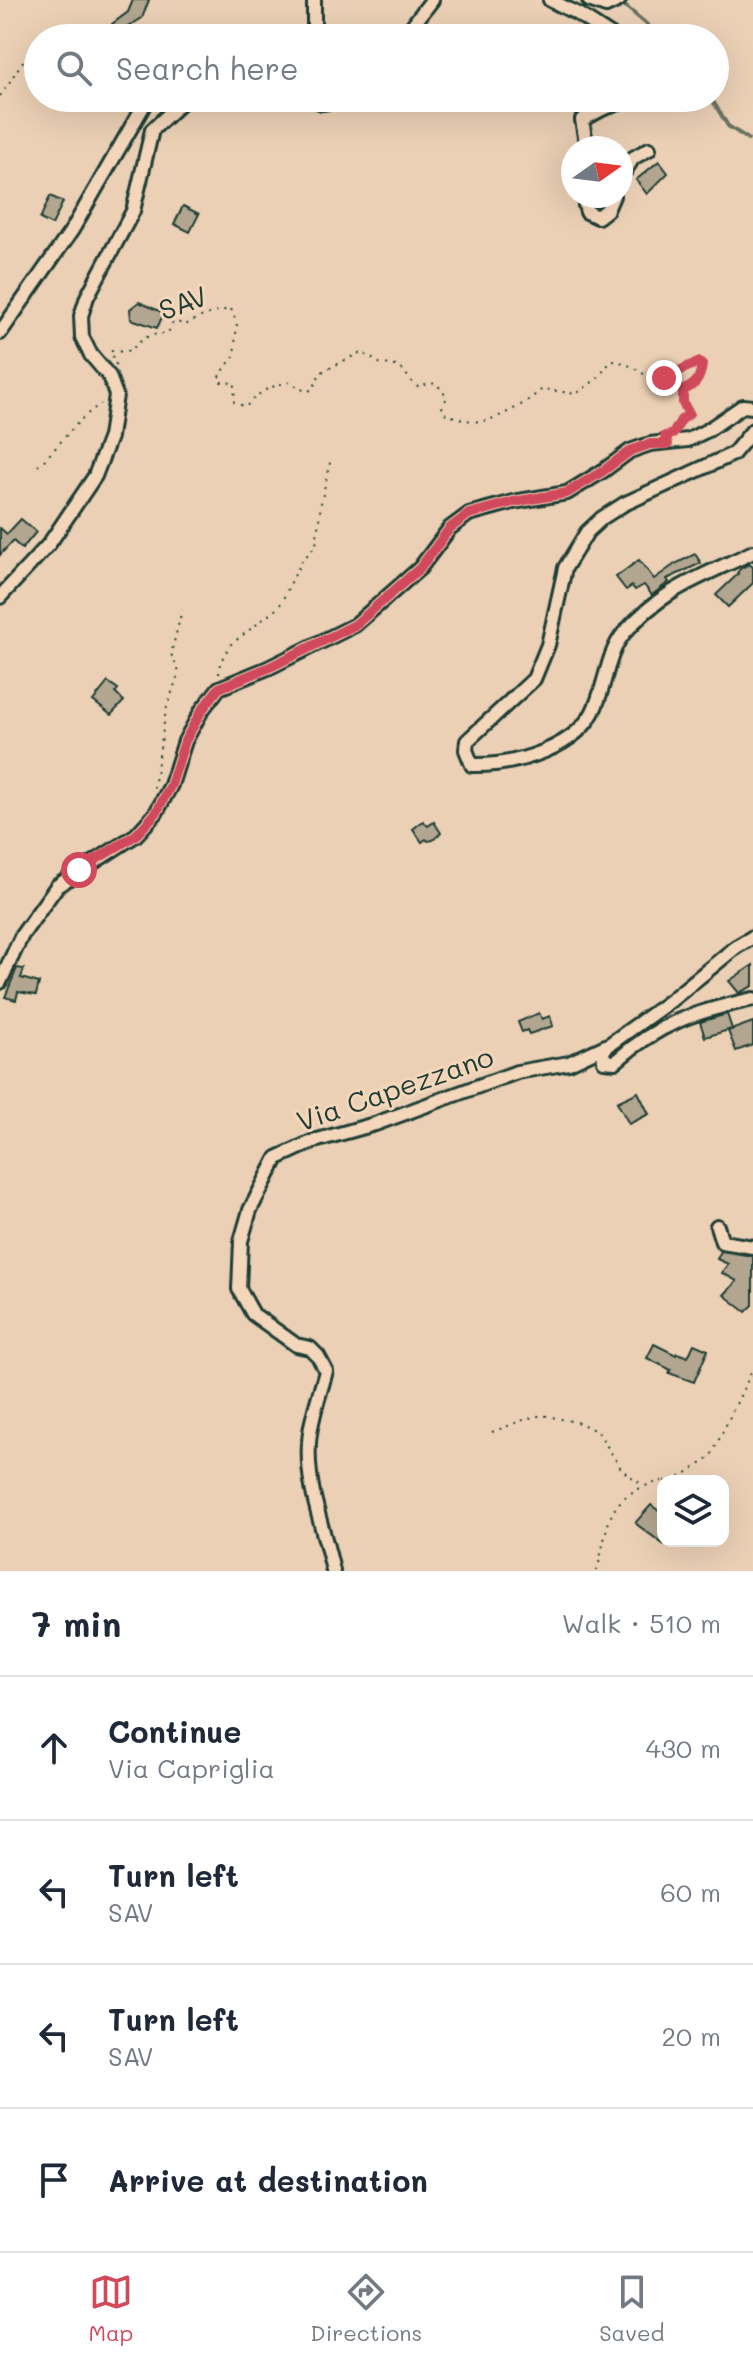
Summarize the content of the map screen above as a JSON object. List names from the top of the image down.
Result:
{
  "streets": {
    "street": ["Via Capezzano"],
    "path": ["SAV"]
  },
  "north": "right",
  "page": {
    "search": "Search here",
    "heading": ["7 min", "Walk · 510 m"],
    "list": [
      ["Continue", "Via Capriglia", "430 m"],
      ["Turn left", "SAV", "60 m"],
      ["Turn left", "SAV", "20 m"],
      "Arrive at destination"
    ],
    "nav": ["Map", "Directions", "Saved"]
  }
}
